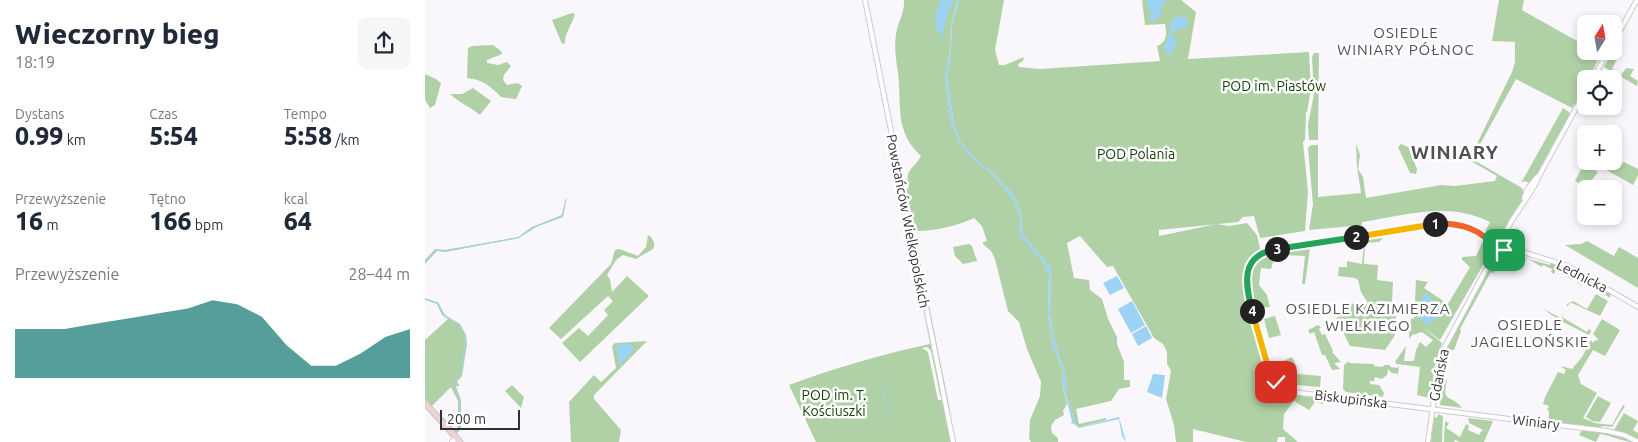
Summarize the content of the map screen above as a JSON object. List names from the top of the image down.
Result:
{
  "streets": {
    "street": [
      "Powstańców Wielkopolskich",
      "Lednicka",
      "Gdańska",
      "Biskupińska",
      "Winiary"
    ]
  },
  "crossings": [
    ["Lednicka", "Gdańska"],
    ["Lednicka", "Biskupińska"],
    ["Gdańska", "Biskupińska"],
    ["Gdańska", "Winiary"],
    ["Biskupińska", "Winiary"]
  ],
  "districts": [
    "OSIEDLE WINIARY PÓŁNOC",
    "WINIARY",
    "OSIEDLE KAZIMIERZA WIELKIEGO",
    "OSIEDLE JAGIELLOŃSKIE"
  ],
  "parks": ["POD im. Piastów", "POD Polania", "POD im. T. Kościuszki"],
  "scale_bar": "200 m",
  "north": "top",
  "page": {
    "heading": ["Wieczorny bieg", "18:19"],
    "map_buttons": ["+", "−"],
    "stats": [
      ["Dystans", "0.99 km"],
      ["Czas", "5:54"],
      ["Tempo", "5:58 /km"],
      ["Przewyższenie", "16 m"],
      ["Tętno", "166 bpm"],
      ["kcal", "64"]
    ],
    "pins": [
      "1",
      "2",
      "3",
      "4"
    ],
    "chart": ["Przewyższenie", "28–44 m"],
    "scale": "200 m"
  }
}
